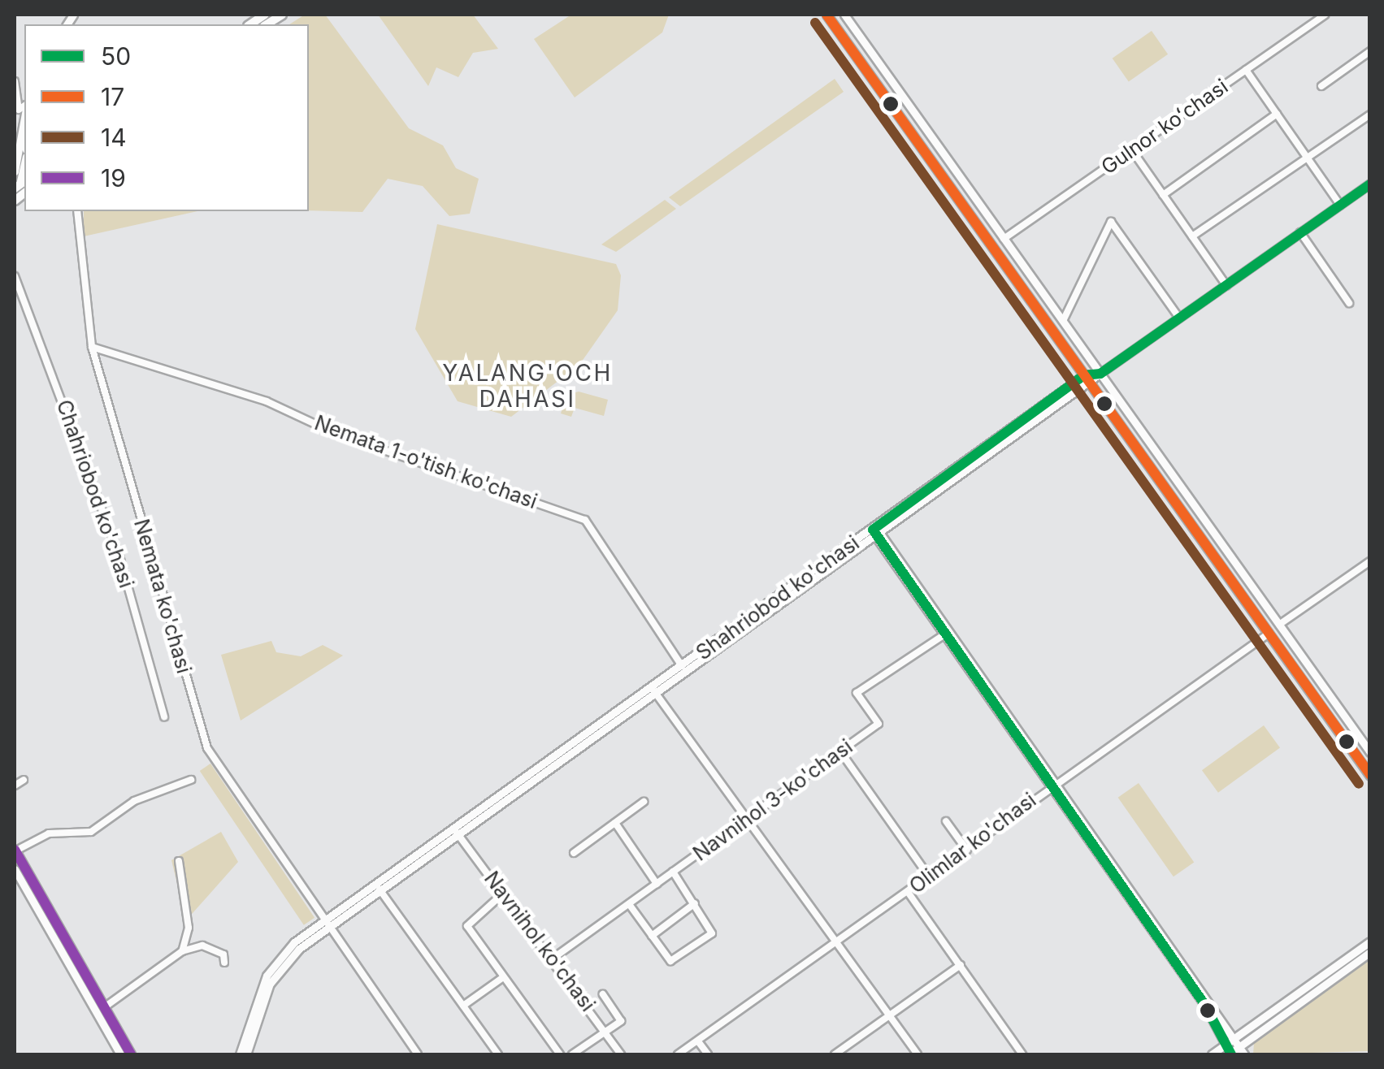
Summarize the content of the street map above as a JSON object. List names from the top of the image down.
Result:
{
  "streets": {
    "main road": ["Shahriobod ko'chasi"],
    "street": [
      "Gulnor koʻchasi",
      "Nemata 1-o'tish ko'chasi",
      "Chahriobod ko'chasi",
      "Nemata ko'chasi",
      "Navnihol 3-ko'chasi",
      "Olimlar ko'chasi",
      "Navnihol ko'chasi"
    ]
  },
  "crossings": [
    ["Nemata 1-o'tish ko'chasi", "Nemata ko'chasi"],
    ["Nemata 1-o'tish ko'chasi", "Shahriobod ko'chasi"],
    ["Nemata ko'chasi", "Shahriobod ko'chasi"],
    ["Shahriobod ko'chasi", "Navnihol ko'chasi"],
    ["Navnihol 3-ko'chasi", "Navnihol ko'chasi"]
  ],
  "districts": ["YALANG'OCH DAHASI"],
  "lines": [
    "transit line 17",
    "transit line 14",
    "transit line 50",
    "transit line 19"
  ],
  "legend": [
    "50",
    "17",
    "14",
    "19"
  ]
}
